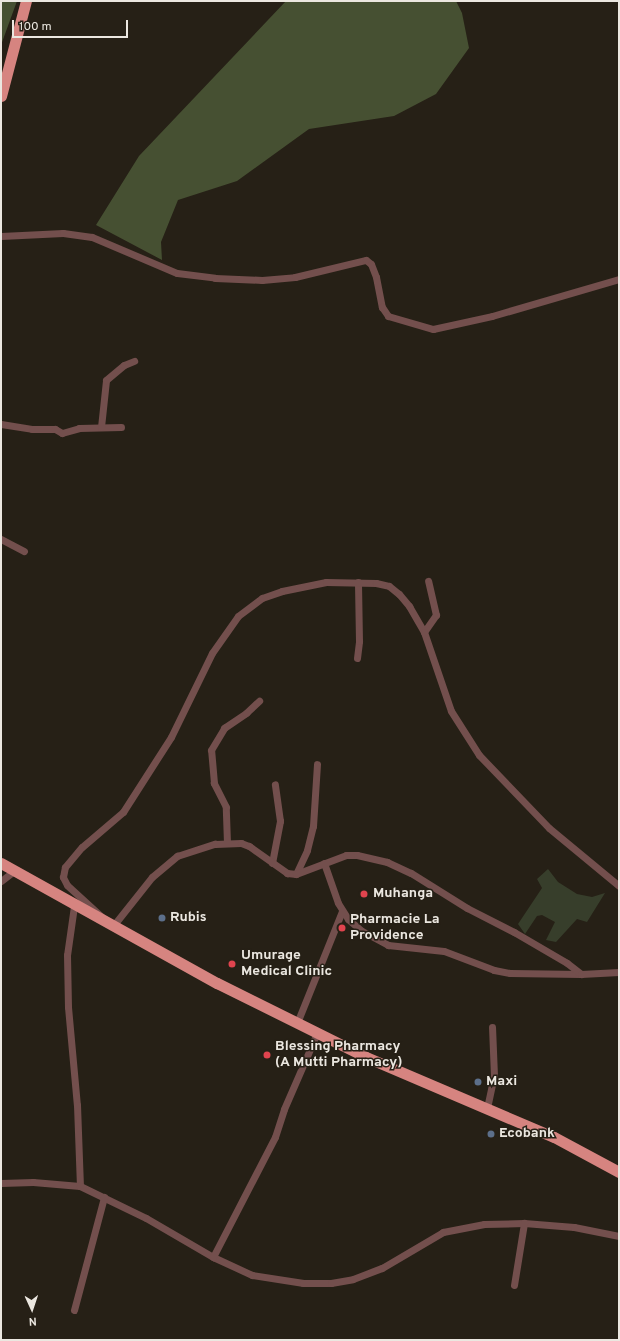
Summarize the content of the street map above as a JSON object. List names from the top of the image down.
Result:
{
  "places": [
    "Muhanga",
    "Rubis",
    "Pharmacie La Providence",
    "Umurage Medical Clinic",
    "Blessing Pharmacy (A Mutti Pharmacy)",
    "Maxi",
    "Ecobank"
  ],
  "scale_bar": "100 m",
  "north": "bottom"
}
